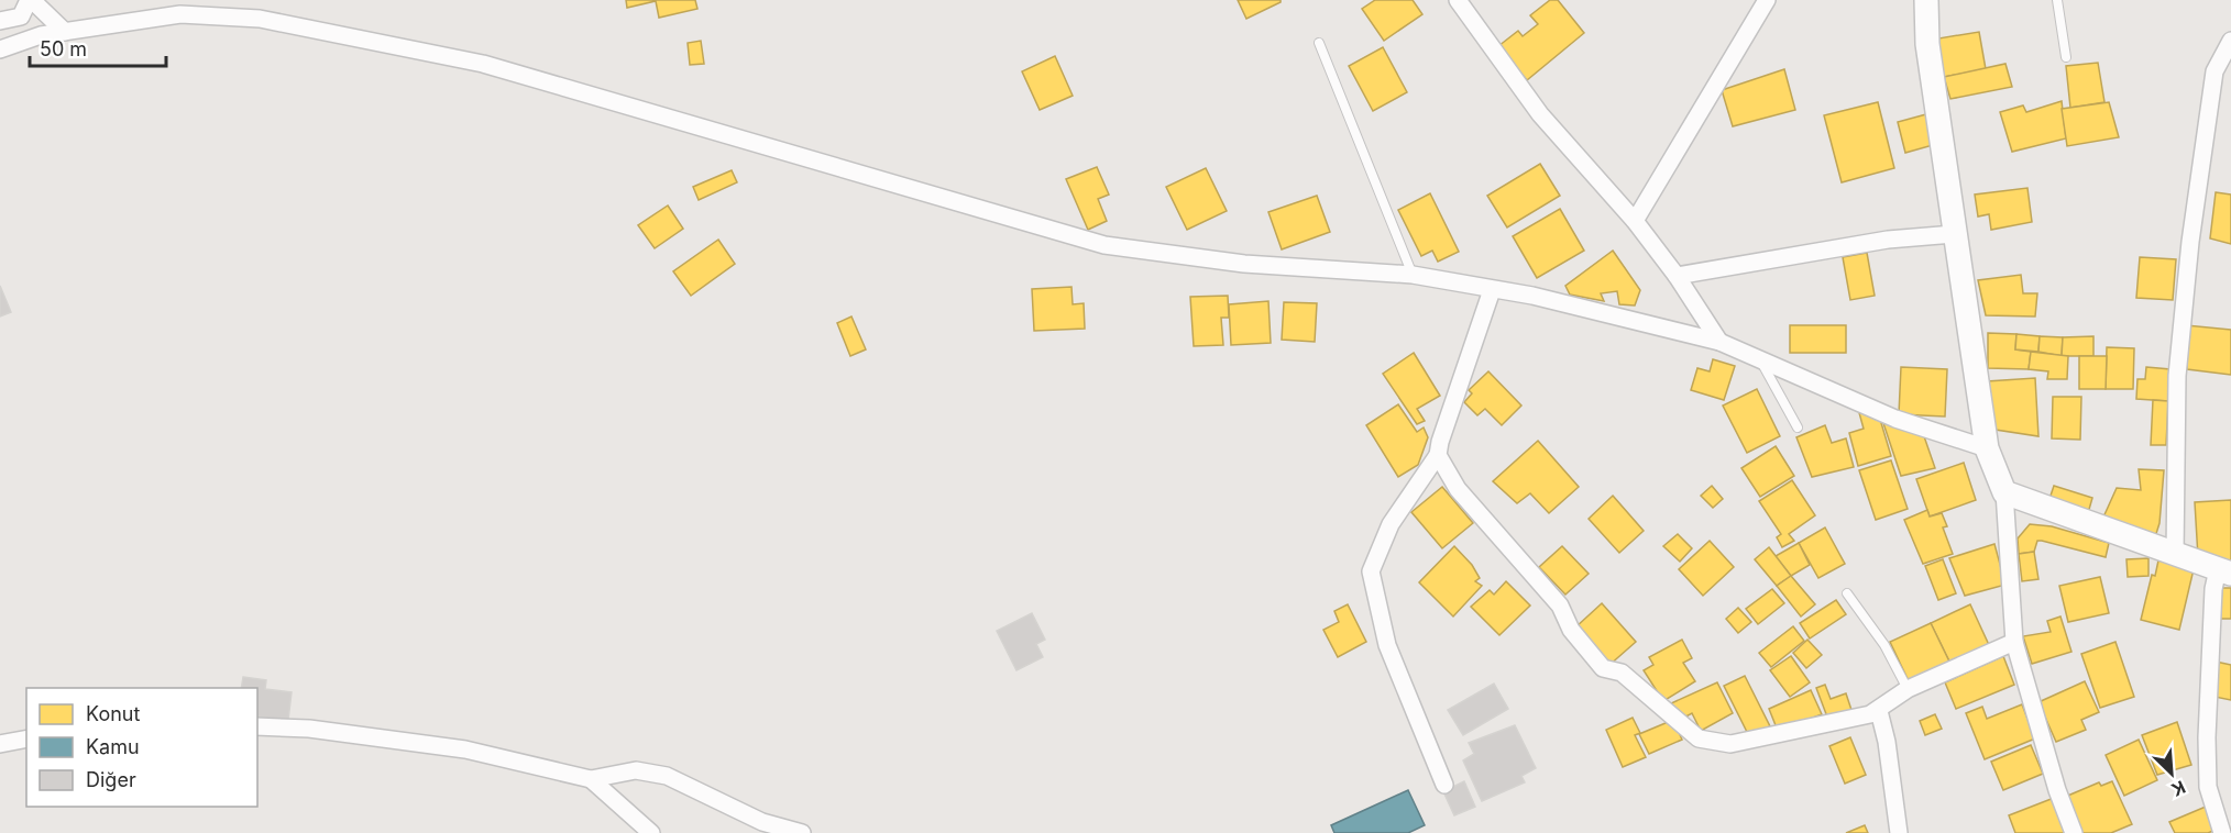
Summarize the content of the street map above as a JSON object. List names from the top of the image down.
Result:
{
  "legend": ["Konut", "Kamu", "Diğer"],
  "scale_bar": "50 m",
  "north": "bottom right"
}
